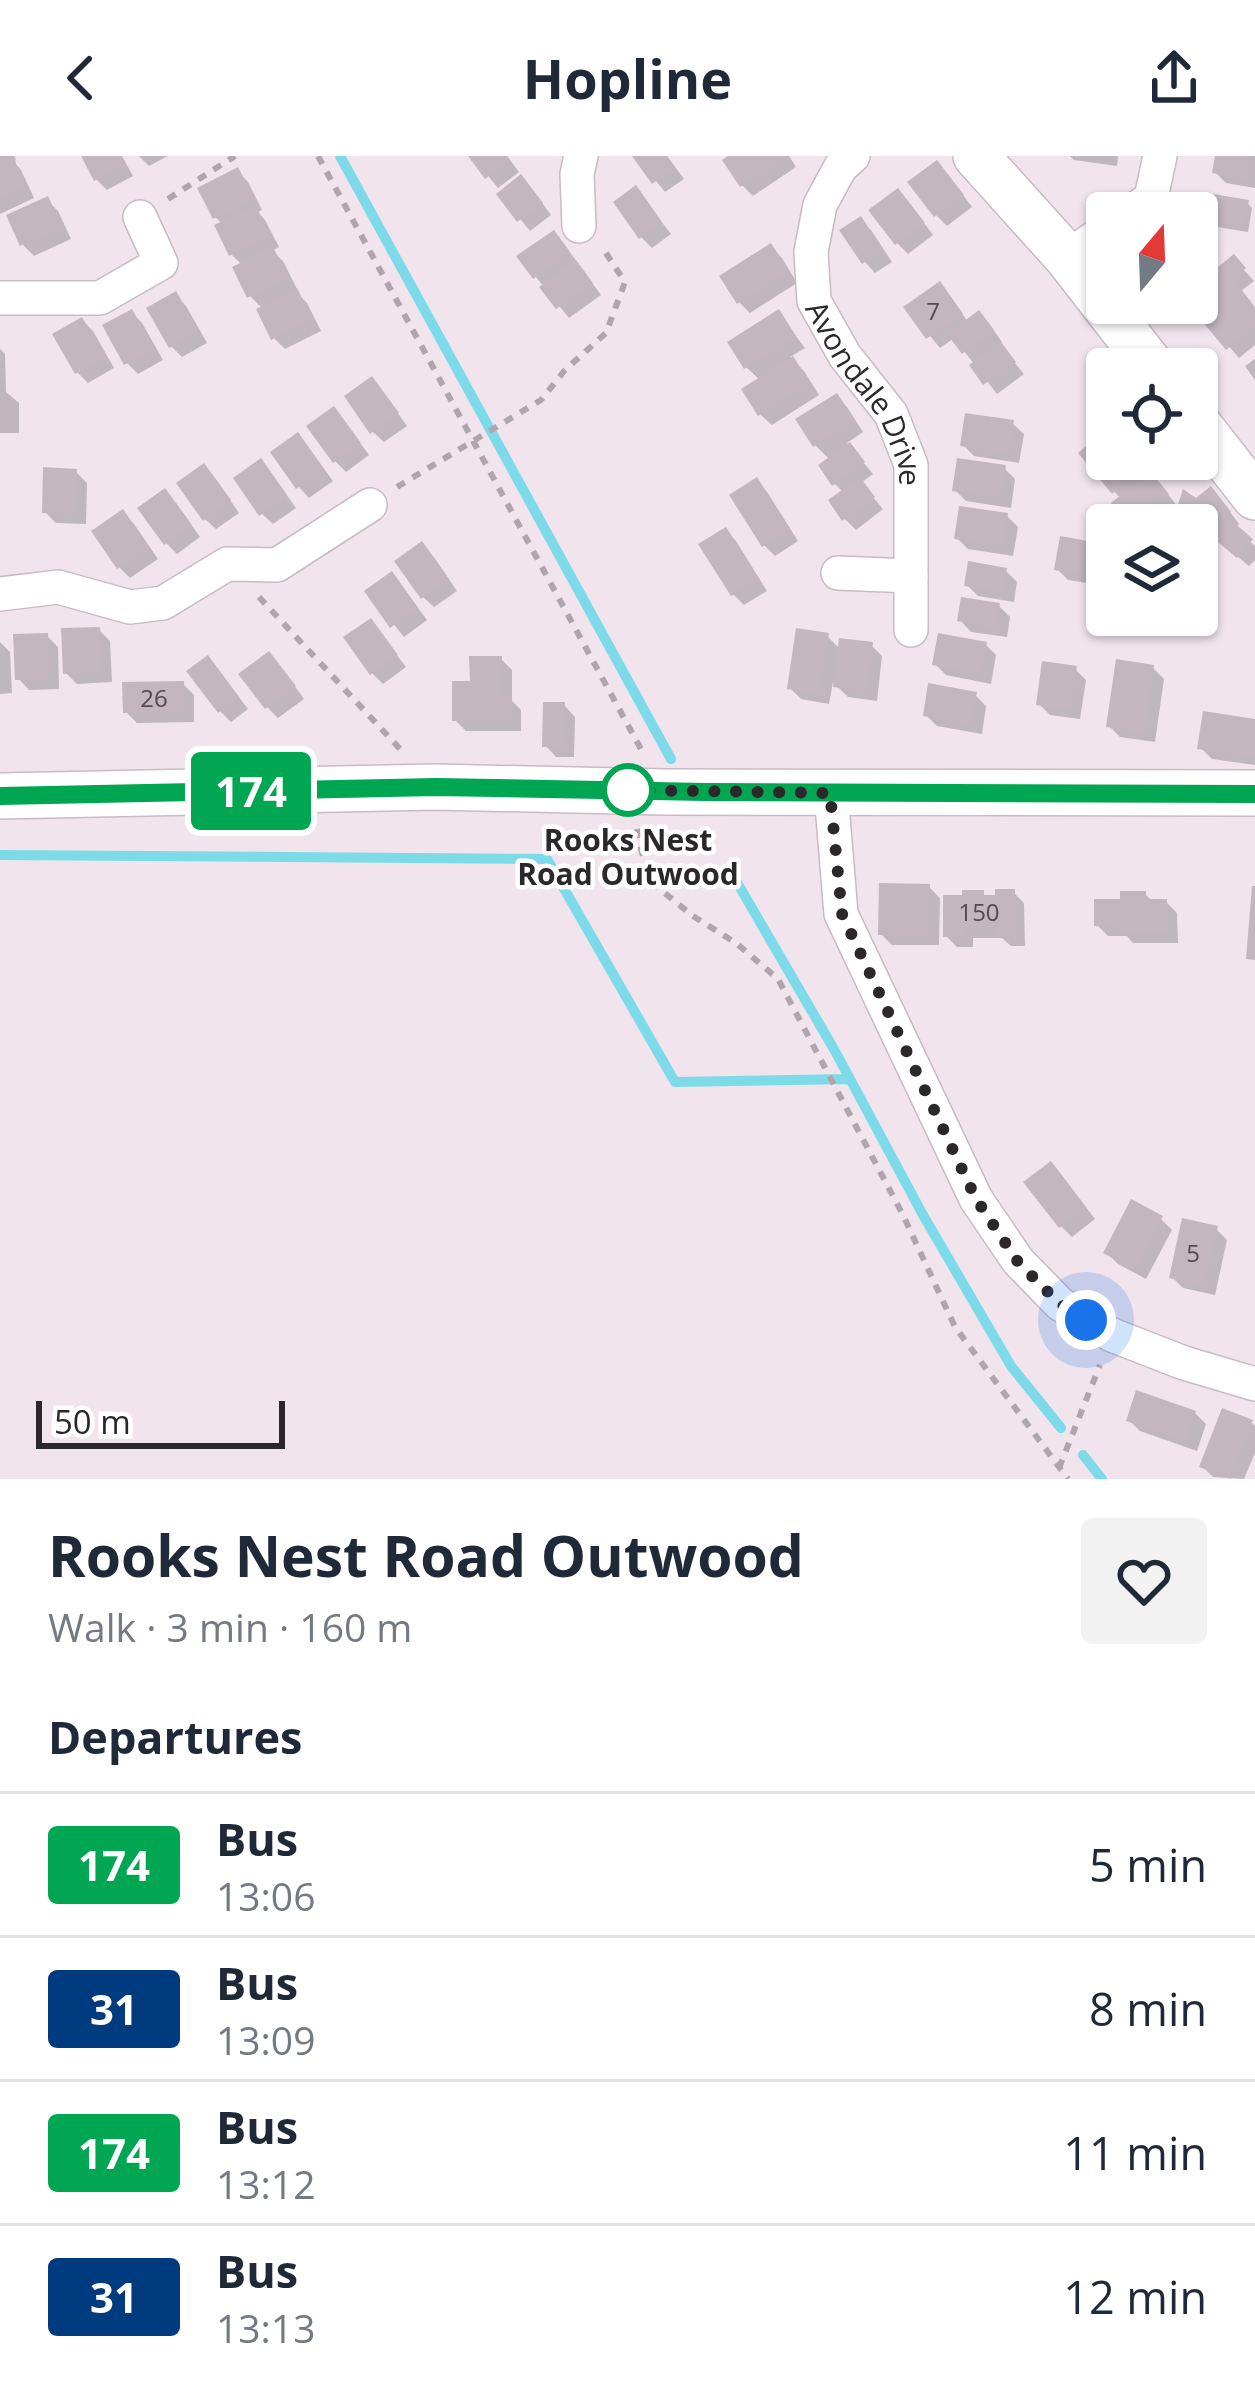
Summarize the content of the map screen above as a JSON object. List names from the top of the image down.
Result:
{
  "streets": {
    "street": ["Avondale Drive"]
  },
  "places": ["Rooks Nest Road Outwood"],
  "lines": ["bus line 174"],
  "house_numbers": [
    "7",
    "26",
    "150",
    "5"
  ],
  "scale_bar": "50 m",
  "north": "top",
  "page": {
    "header": "Hopline",
    "on_map": "174",
    "scale": "50 m",
    "heading": [
      ["Rooks Nest Road Outwood", "Walk · 3 min · 160 m"],
      "Departures"
    ],
    "list": [
      {
        "mark": "174",
        "name": "Bus",
        "note": "13:06",
        "value": "5 min"
      },
      {
        "mark": "31",
        "name": "Bus",
        "note": "13:09",
        "value": "8 min"
      },
      {
        "mark": "174",
        "name": "Bus",
        "note": "13:12",
        "value": "11 min"
      },
      {
        "mark": "31",
        "name": "Bus",
        "note": "13:13",
        "value": "12 min"
      }
    ]
  }
}
